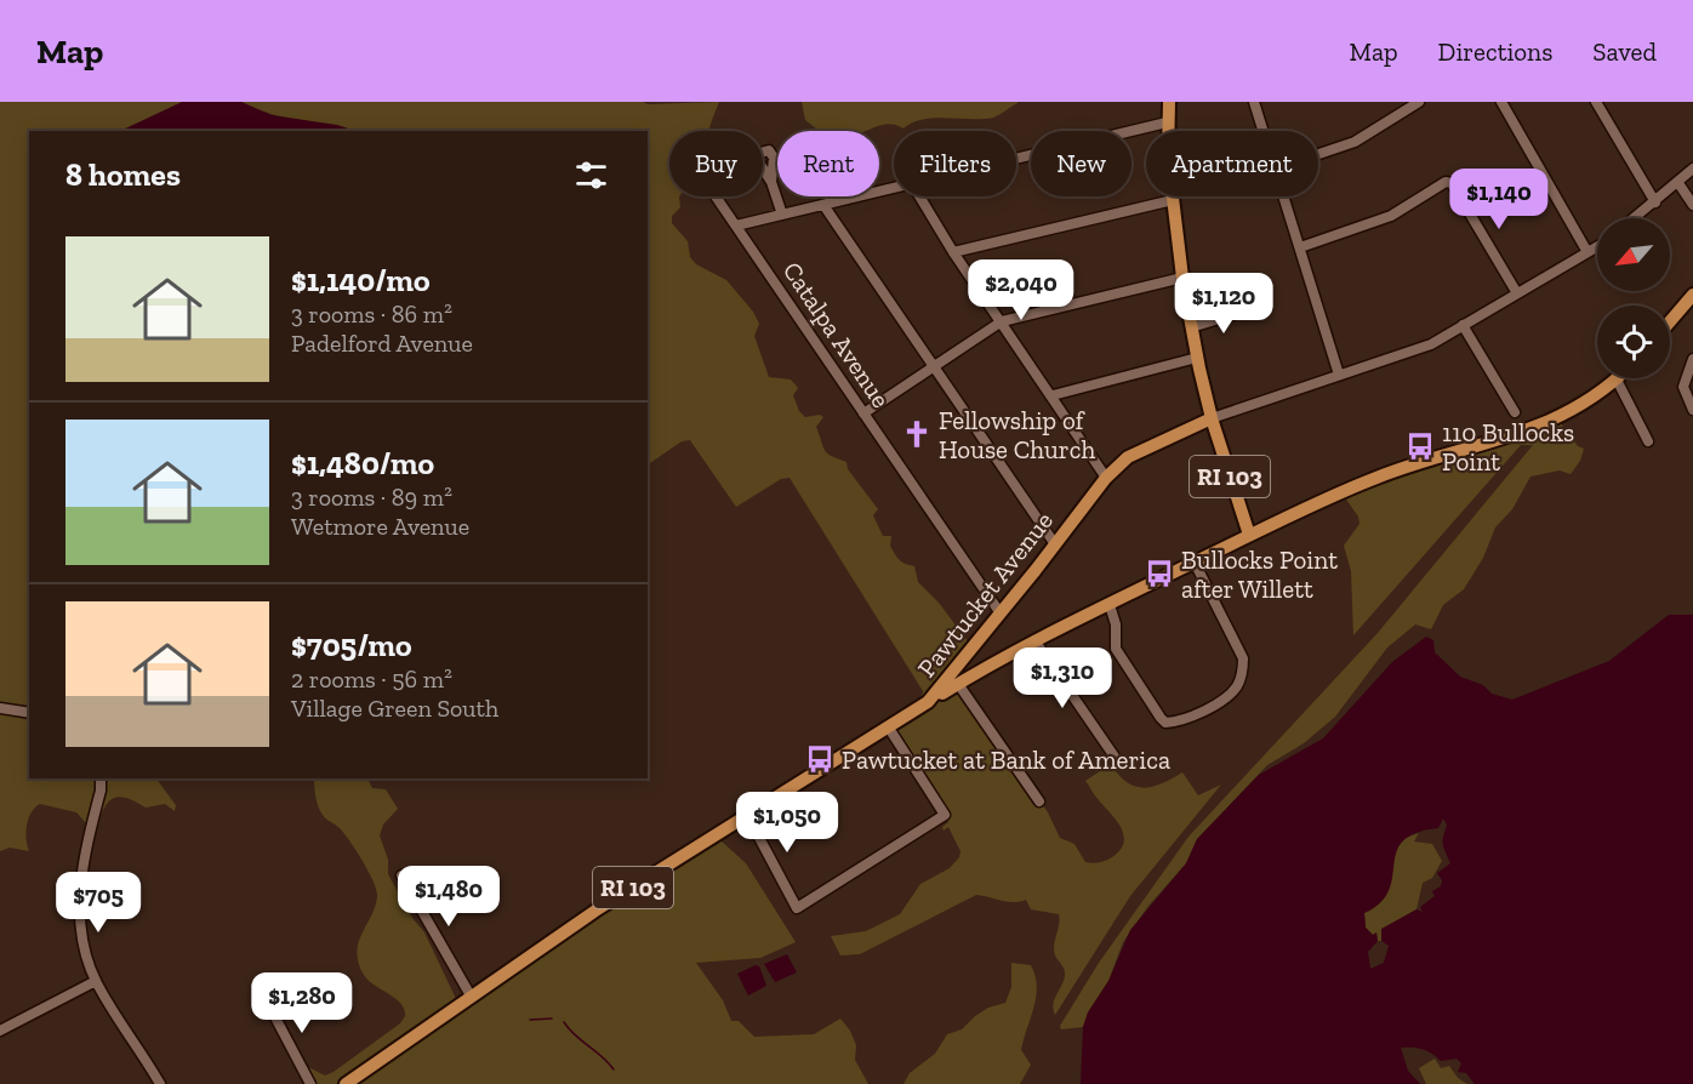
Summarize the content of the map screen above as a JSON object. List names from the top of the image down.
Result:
{
  "streets": {
    "main road": ["RI 103", "Pawtucket Avenue"],
    "street": ["Catalpa Avenue"]
  },
  "crossings": [
    ["Catalpa Avenue", "Pawtucket Avenue"],
    ["RI 103", "Pawtucket Avenue"]
  ],
  "places": {
    "church": ["Fellowship of House Church"],
    "bus stop": ["110 Bullocks Point", "Bullocks Point after Willett", "Pawtucket at Bank of America"]
  },
  "north": "bottom left",
  "page": {
    "header": "Map",
    "nav": ["Map", "Directions", "Saved"],
    "chip": [
      "Buy",
      "Rent",
      "Filters",
      "New",
      "Apartment"
    ],
    "heading": "8 homes",
    "price": [
      "$1,140",
      "$2,040",
      "$1,120",
      "$1,310",
      "$1,050",
      "$1,480",
      "$705",
      "$1,280"
    ],
    "list": [
      {
        "name": "$1,140/mo",
        "note": "3 rooms · 86 m² · Padelford Avenue"
      },
      {
        "name": "$1,480/mo",
        "note": "3 rooms · 89 m² · Wetmore Avenue"
      },
      {
        "name": "$705/mo",
        "note": "2 rooms · 56 m² · Village Green South"
      }
    ]
  }
}
